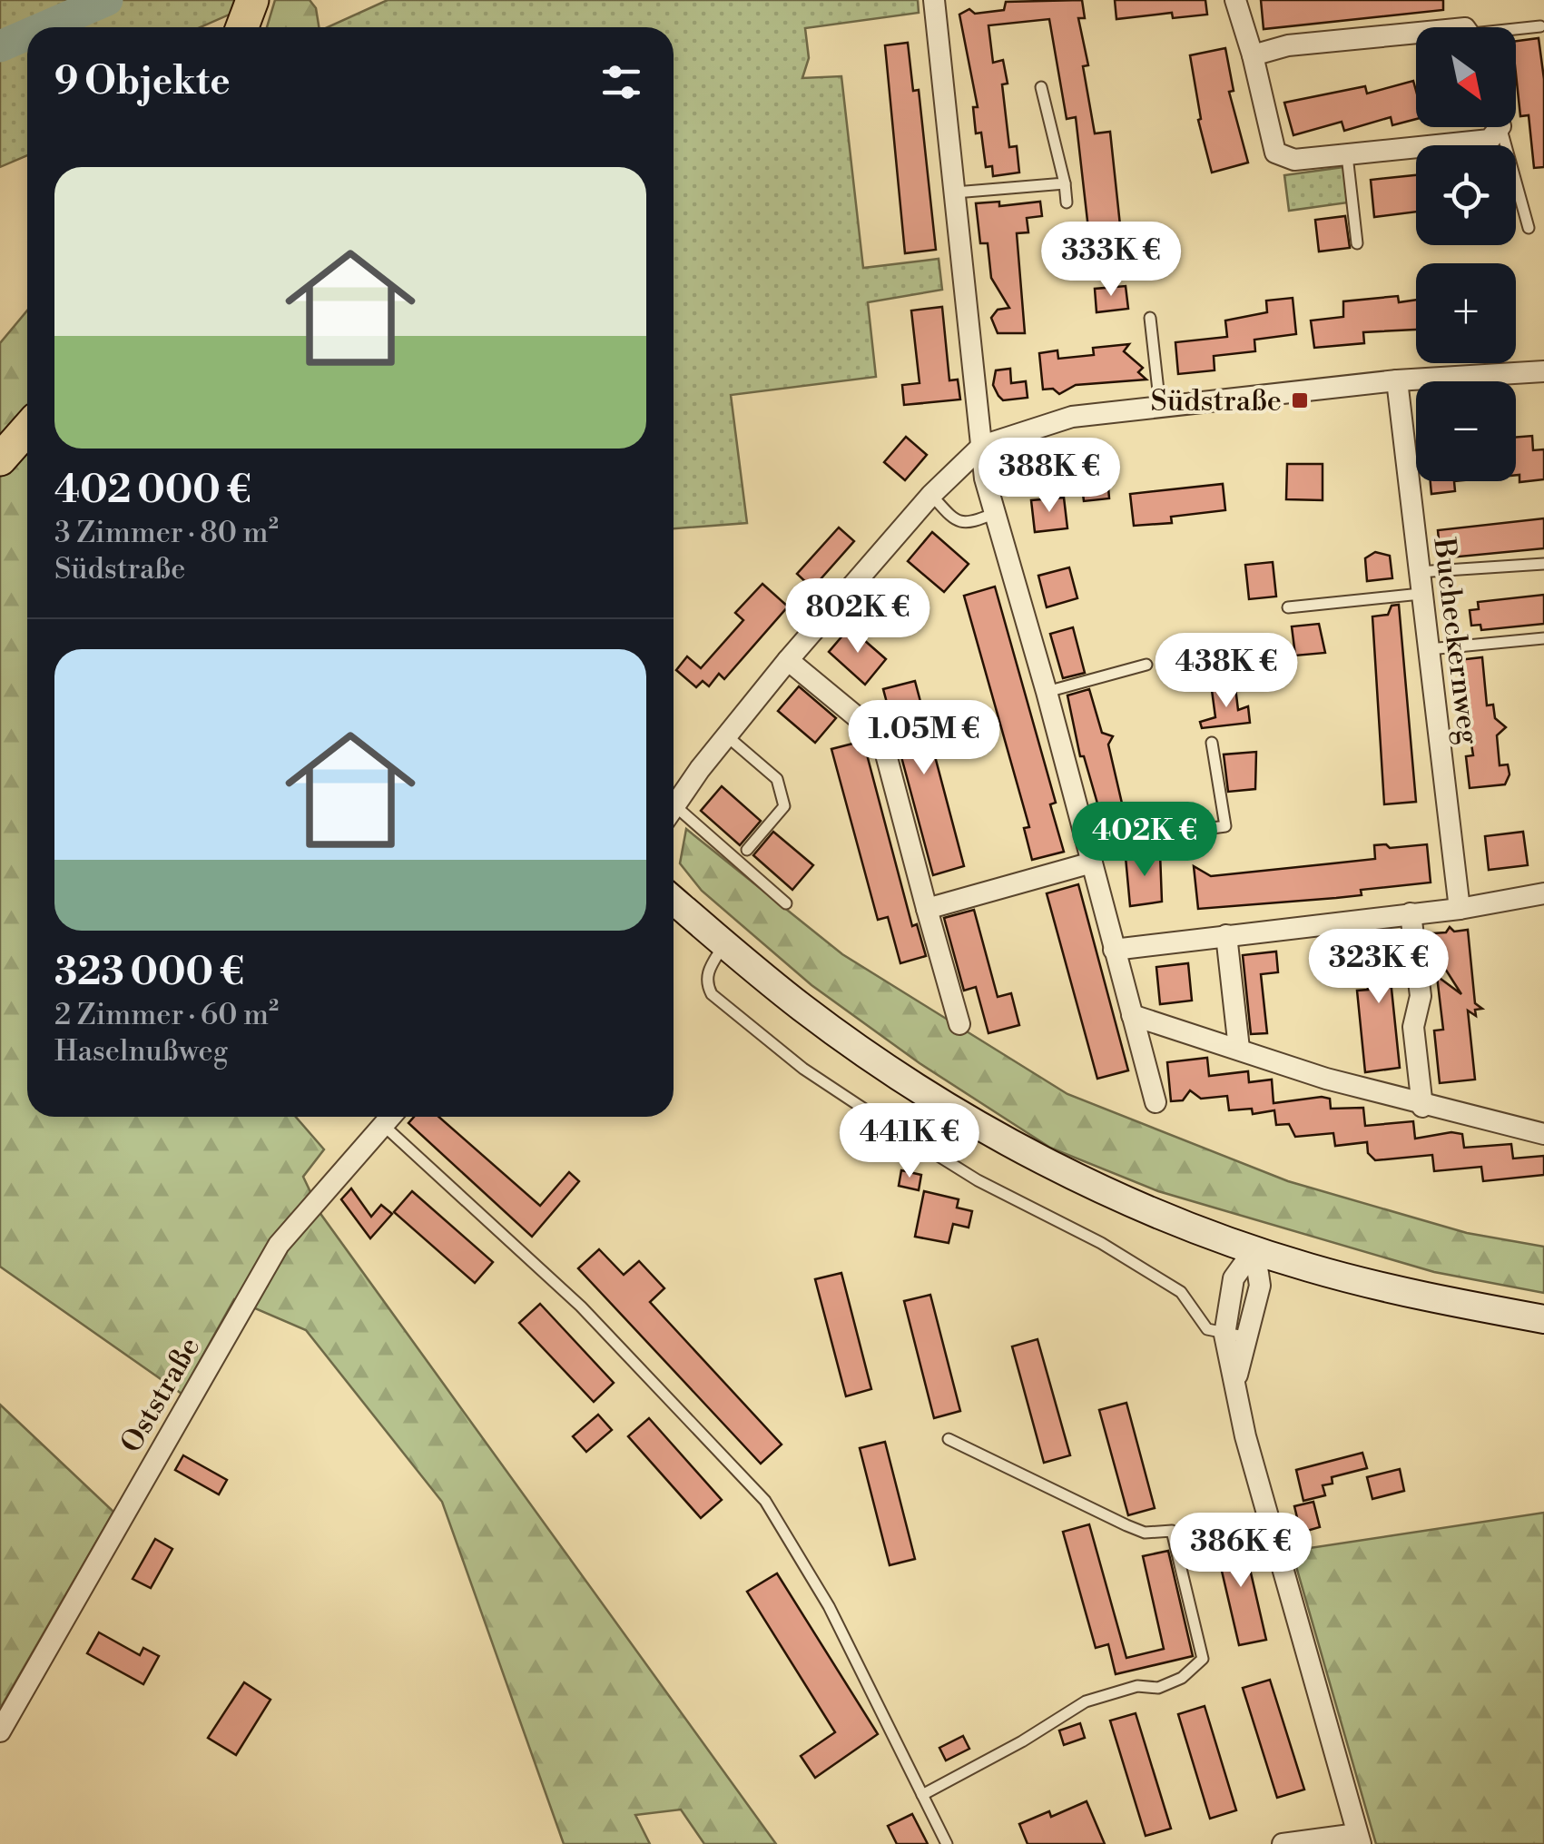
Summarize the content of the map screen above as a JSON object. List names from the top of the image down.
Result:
{
  "streets": {
    "street": ["Bucheckernweg", "Oststraße"]
  },
  "places": {
    "transit": ["Südstraße"]
  },
  "north": "bottom right",
  "page": {
    "map_buttons": ["+", "−"],
    "heading": "9 Objekte",
    "list": [
      {
        "name": "402 000 €",
        "note": "3 Zimmer · 80 m² · Südstraße"
      },
      {
        "name": "323 000 €",
        "note": "2 Zimmer · 60 m² · Haselnußweg"
      }
    ],
    "price": [
      "333K €",
      "388K €",
      "802K €",
      "438K €",
      "1.05M €",
      "402K €",
      "323K €",
      "441K €",
      "386K €"
    ]
  }
}
